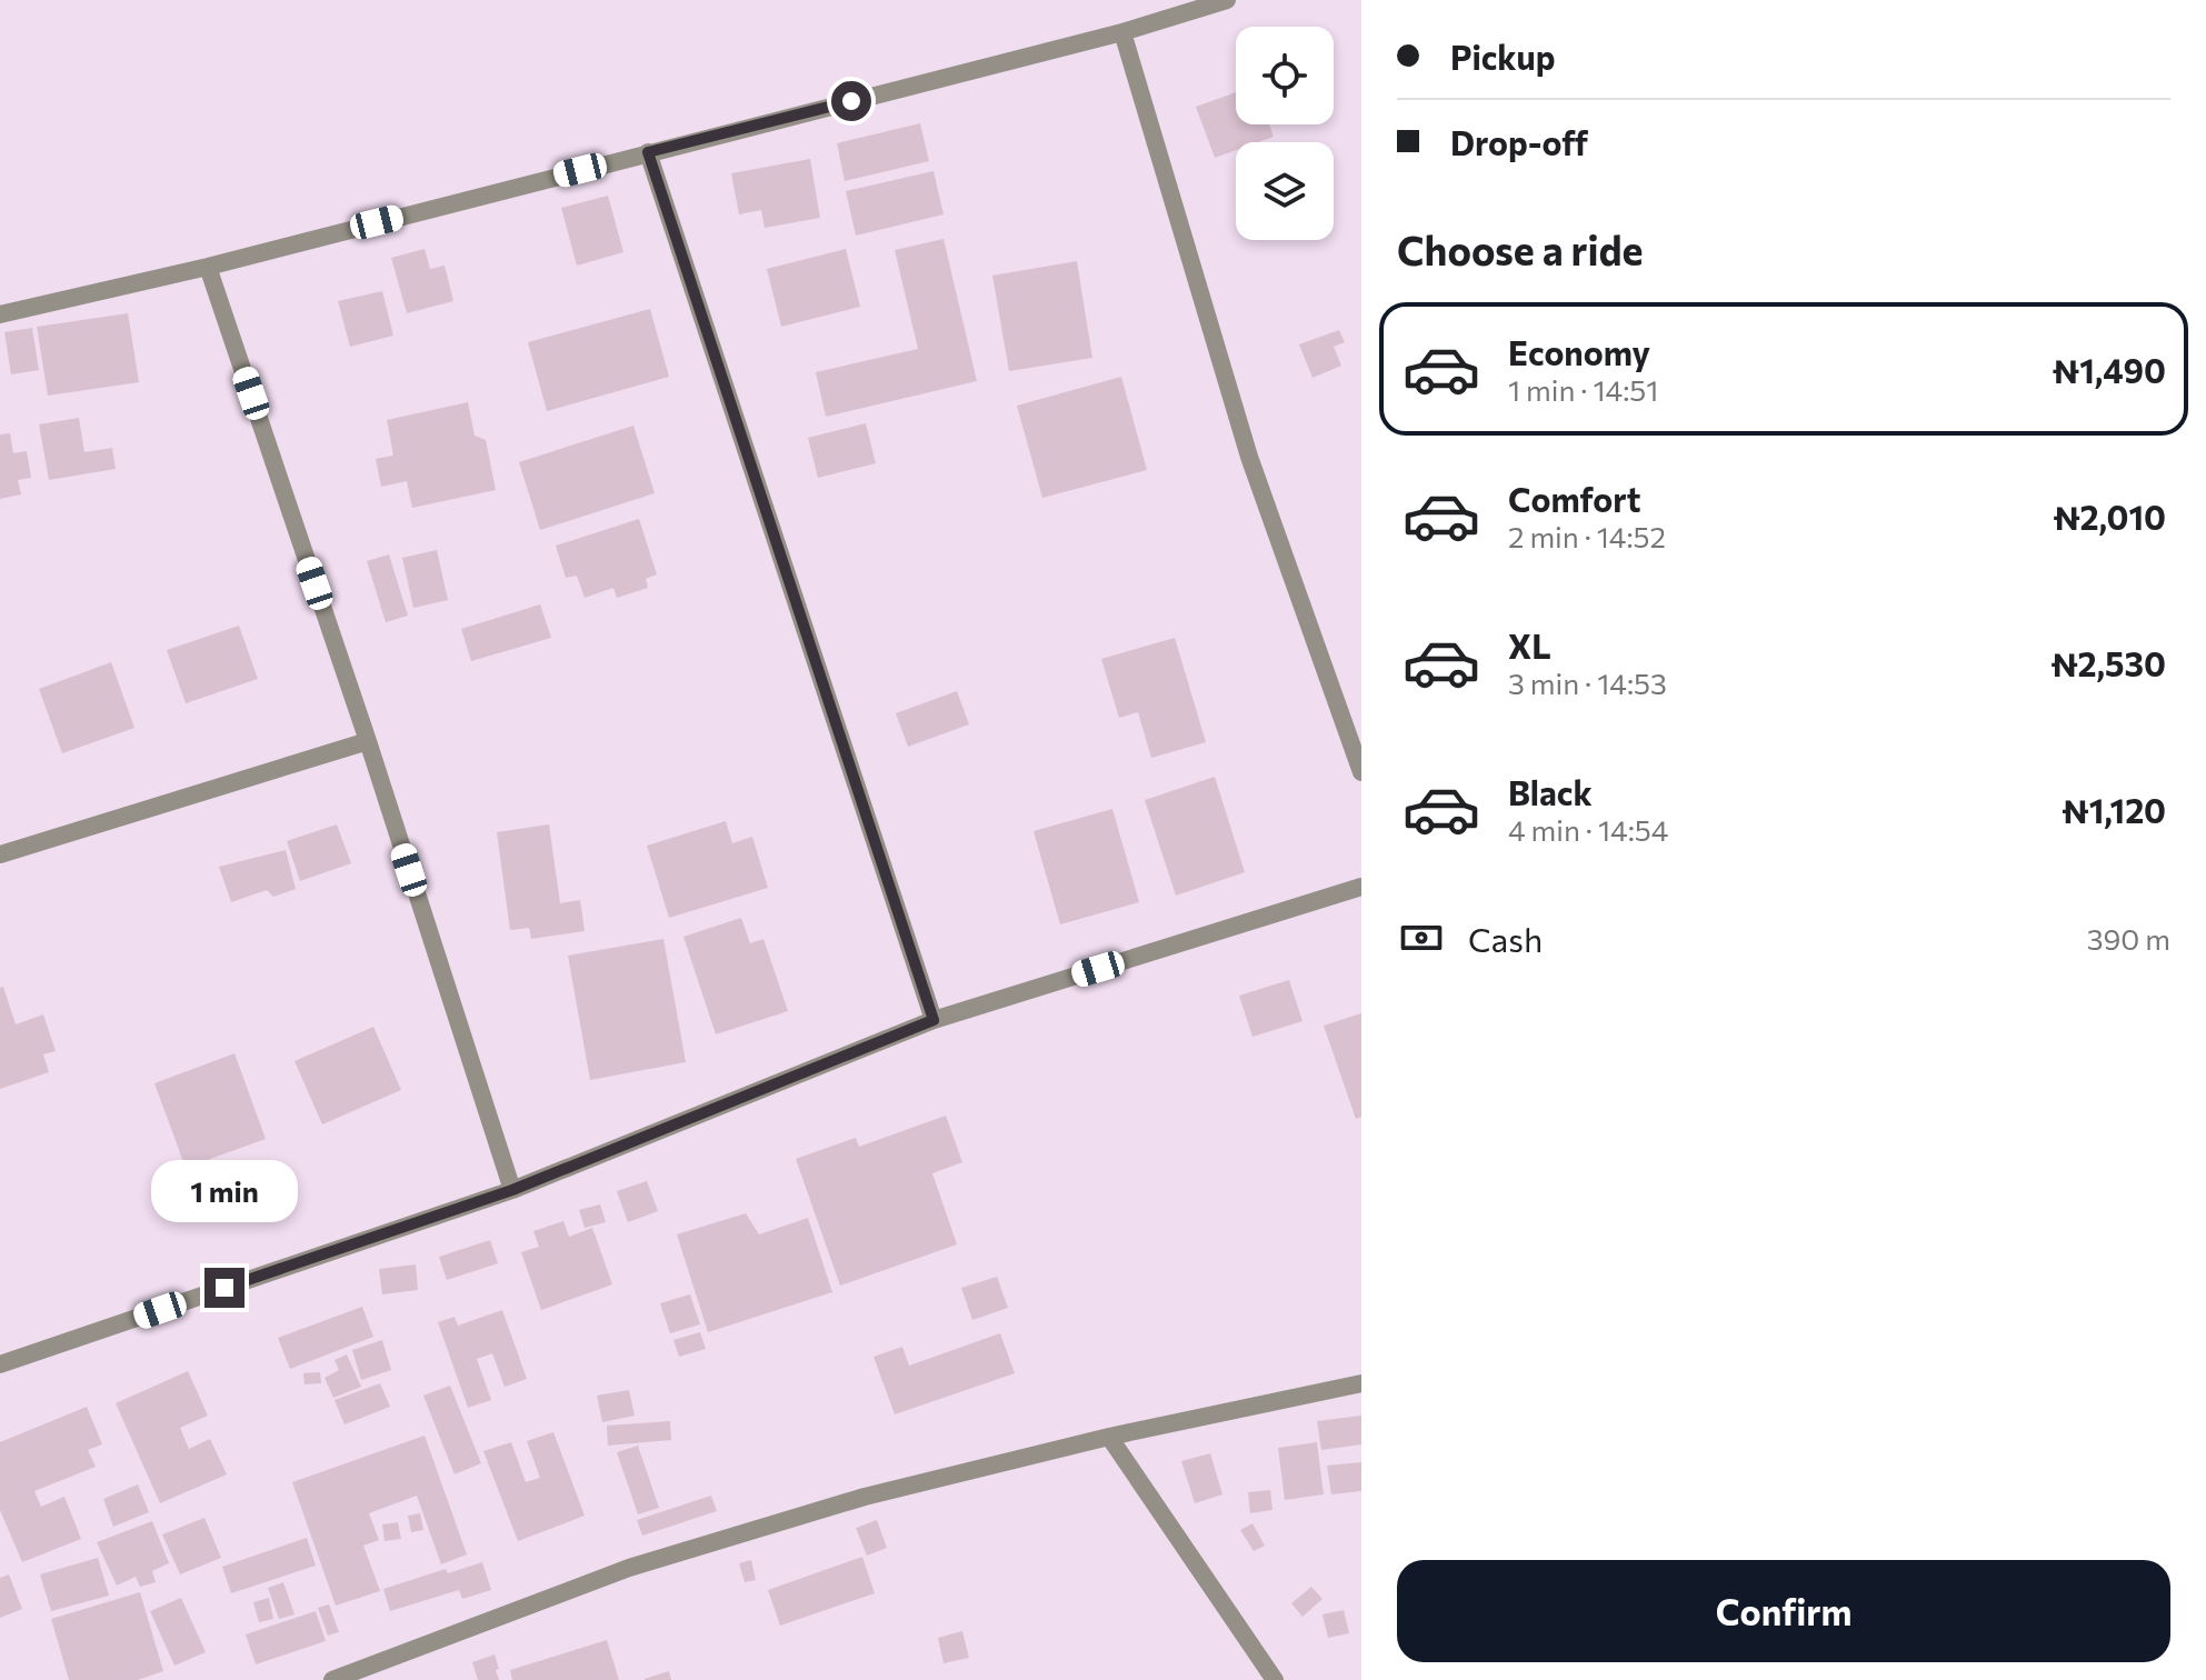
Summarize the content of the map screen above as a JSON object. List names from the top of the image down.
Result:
{
  "page": {
    "banner": ["Pickup", "Drop-off"],
    "heading": "Choose a ride",
    "list": [
      {
        "name": "Economy",
        "note": "1 min · 14:51",
        "value": "₦1,490"
      },
      {
        "name": "Comfort",
        "note": "2 min · 14:52",
        "value": "₦2,010"
      },
      {
        "name": "XL",
        "note": "3 min · 14:53",
        "value": "₦2,530"
      },
      {
        "name": "Black",
        "note": "4 min · 14:54",
        "value": "₦1,120"
      }
    ],
    "pay": ["Cash", "390 m"],
    "bubble": "1 min",
    "buttons": "Confirm"
  }
}
